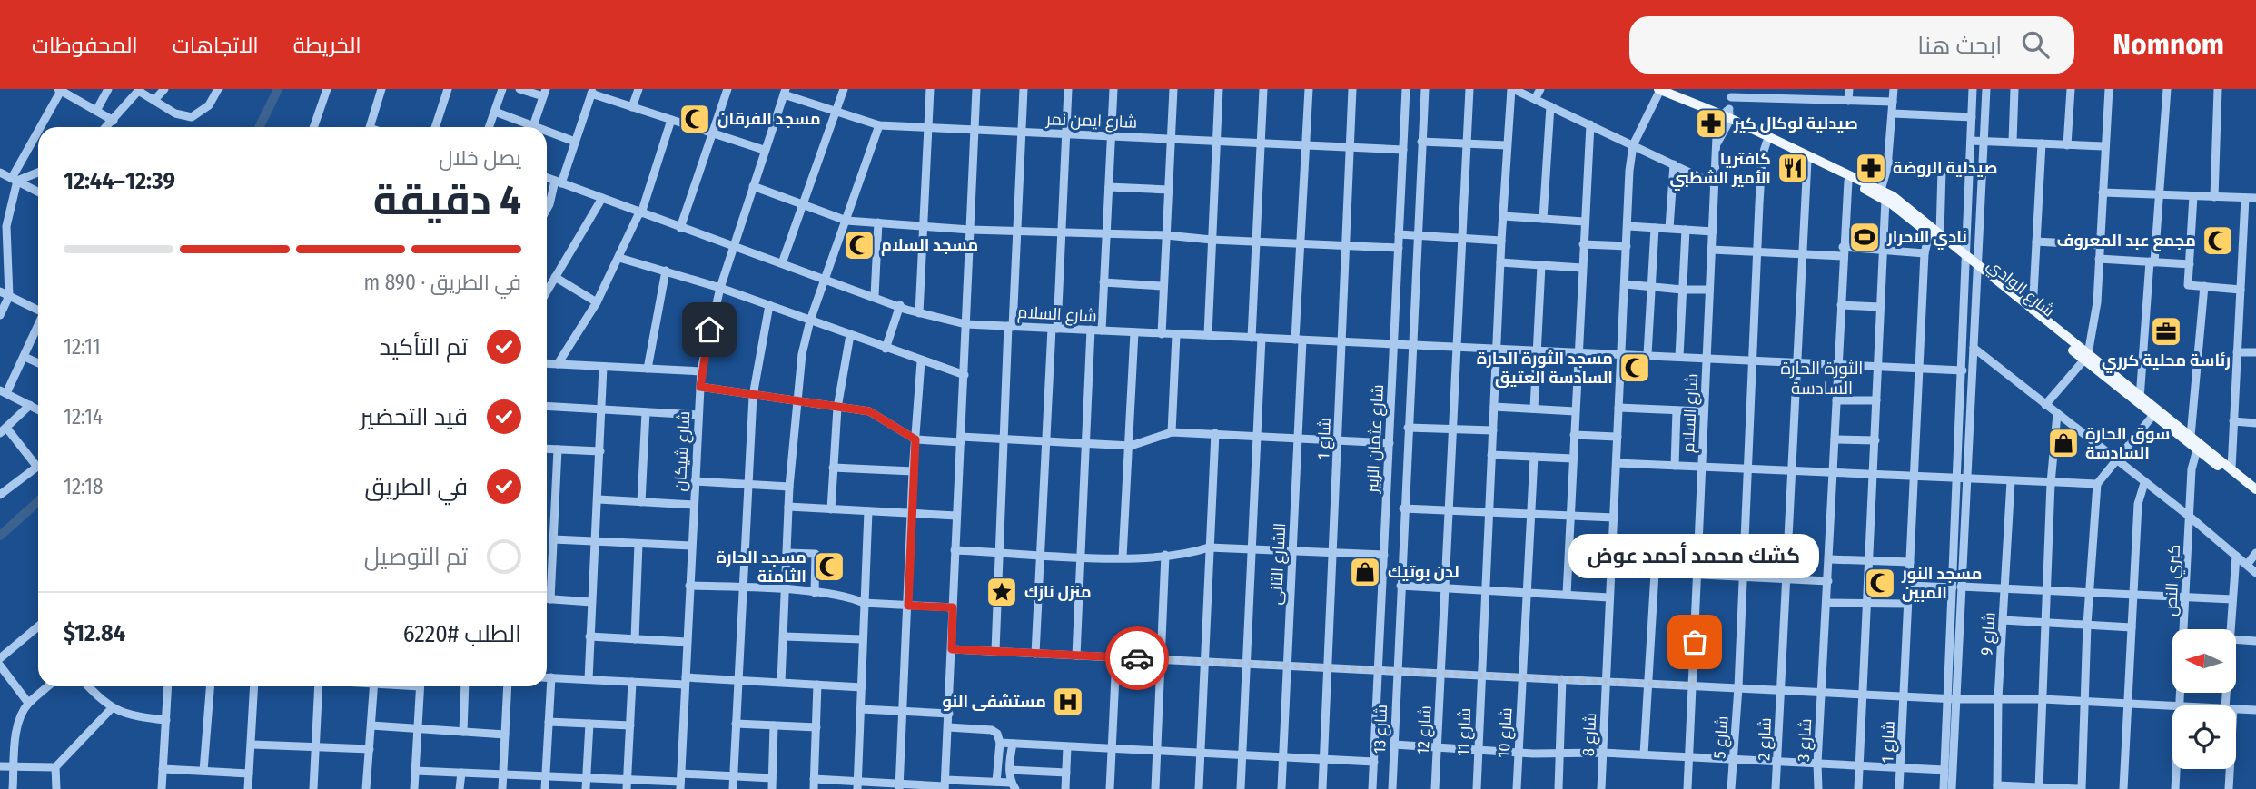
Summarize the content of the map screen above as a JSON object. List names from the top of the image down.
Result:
{
  "streets": {
    "main road": ["شارع الوادي"],
    "street": [
      "شارع ايمن نمر",
      "شارع السلام",
      "شارع 1",
      "شارع عثمان الزبير",
      "شارع شيكان",
      "الشارع التانى",
      "كبري النص",
      "شارع 9",
      "شارع 13",
      "شارع 12",
      "شارع 11",
      "شارع 10",
      "شارع 8",
      "شارع 5",
      "شارع 2",
      "شارع 3"
    ]
  },
  "crossings": [
    ["شارع ايمن نمر", "شارع 1"],
    ["شارع ايمن نمر", "شارع عثمان الزبير"],
    ["شارع ايمن نمر", "شارع شيكان"],
    ["شارع ايمن نمر", "الشارع التانى"],
    ["شارع الوادي", "شارع السلام"],
    ["شارع الوادي", "شارع 1"],
    ["شارع الوادي", "كبري النص"],
    ["شارع الوادي", "شارع 5"],
    ["شارع الوادي", "شارع 2"],
    ["شارع الوادي", "شارع 3"],
    ["شارع السلام", "شارع 1"],
    ["شارع السلام", "شارع عثمان الزبير"],
    ["شارع السلام", "شارع شيكان"],
    ["شارع السلام", "الشارع التانى"],
    ["شارع السلام", "شارع 13"],
    ["شارع السلام", "شارع 12"],
    ["شارع السلام", "شارع 11"],
    ["شارع السلام", "شارع 8"],
    ["شارع السلام", "شارع 5"],
    ["شارع السلام", "شارع 2"],
    ["شارع السلام", "شارع 3"]
  ],
  "districts": ["الثورة الحارة السادسة"],
  "places": {
    "mosque": [
      "مسجد الفرقان",
      "مجمع عبد المعروف",
      "مسجد السلام",
      "مسجد الثورة الحارة السادسة العتيق",
      "مسجد الحارة الثامنة",
      "مسجد النور المبين"
    ],
    "pharmacy": ["صيدلية لوكال كير", "صيدلية الروضة"],
    "restaurant": ["كافتريا الأمير الشطبي"],
    "sports": ["نادي الاحرار"],
    "office": ["رئاسة محلية كرري"],
    "shop": ["سوق الحارة السادسة", "لدن بوتيك"],
    "place": ["منزل نازك"],
    "other": ["كشك محمد أحمد عوض"],
    "hospital": ["مستشفى النو"]
  },
  "north": "left",
  "page": {
    "header": "Nomnom",
    "search": "ابحث هنا",
    "nav": ["الخريطة", "الاتجاهات", "المحفوظات"],
    "heading": ["4 دقيقة", "يصل خلال", "12:39–12:44"],
    "panel": ["الطلب #6220", "$12.84"],
    "bar": "في الطريق · 890 m",
    "list": [
      ["تم التأكيد", "12:11"],
      ["قيد التحضير", "12:14"],
      ["في الطريق", "12:18"],
      "تم التوصيل"
    ],
    "bubble": "كشك محمد أحمد عوض"
  }
}
